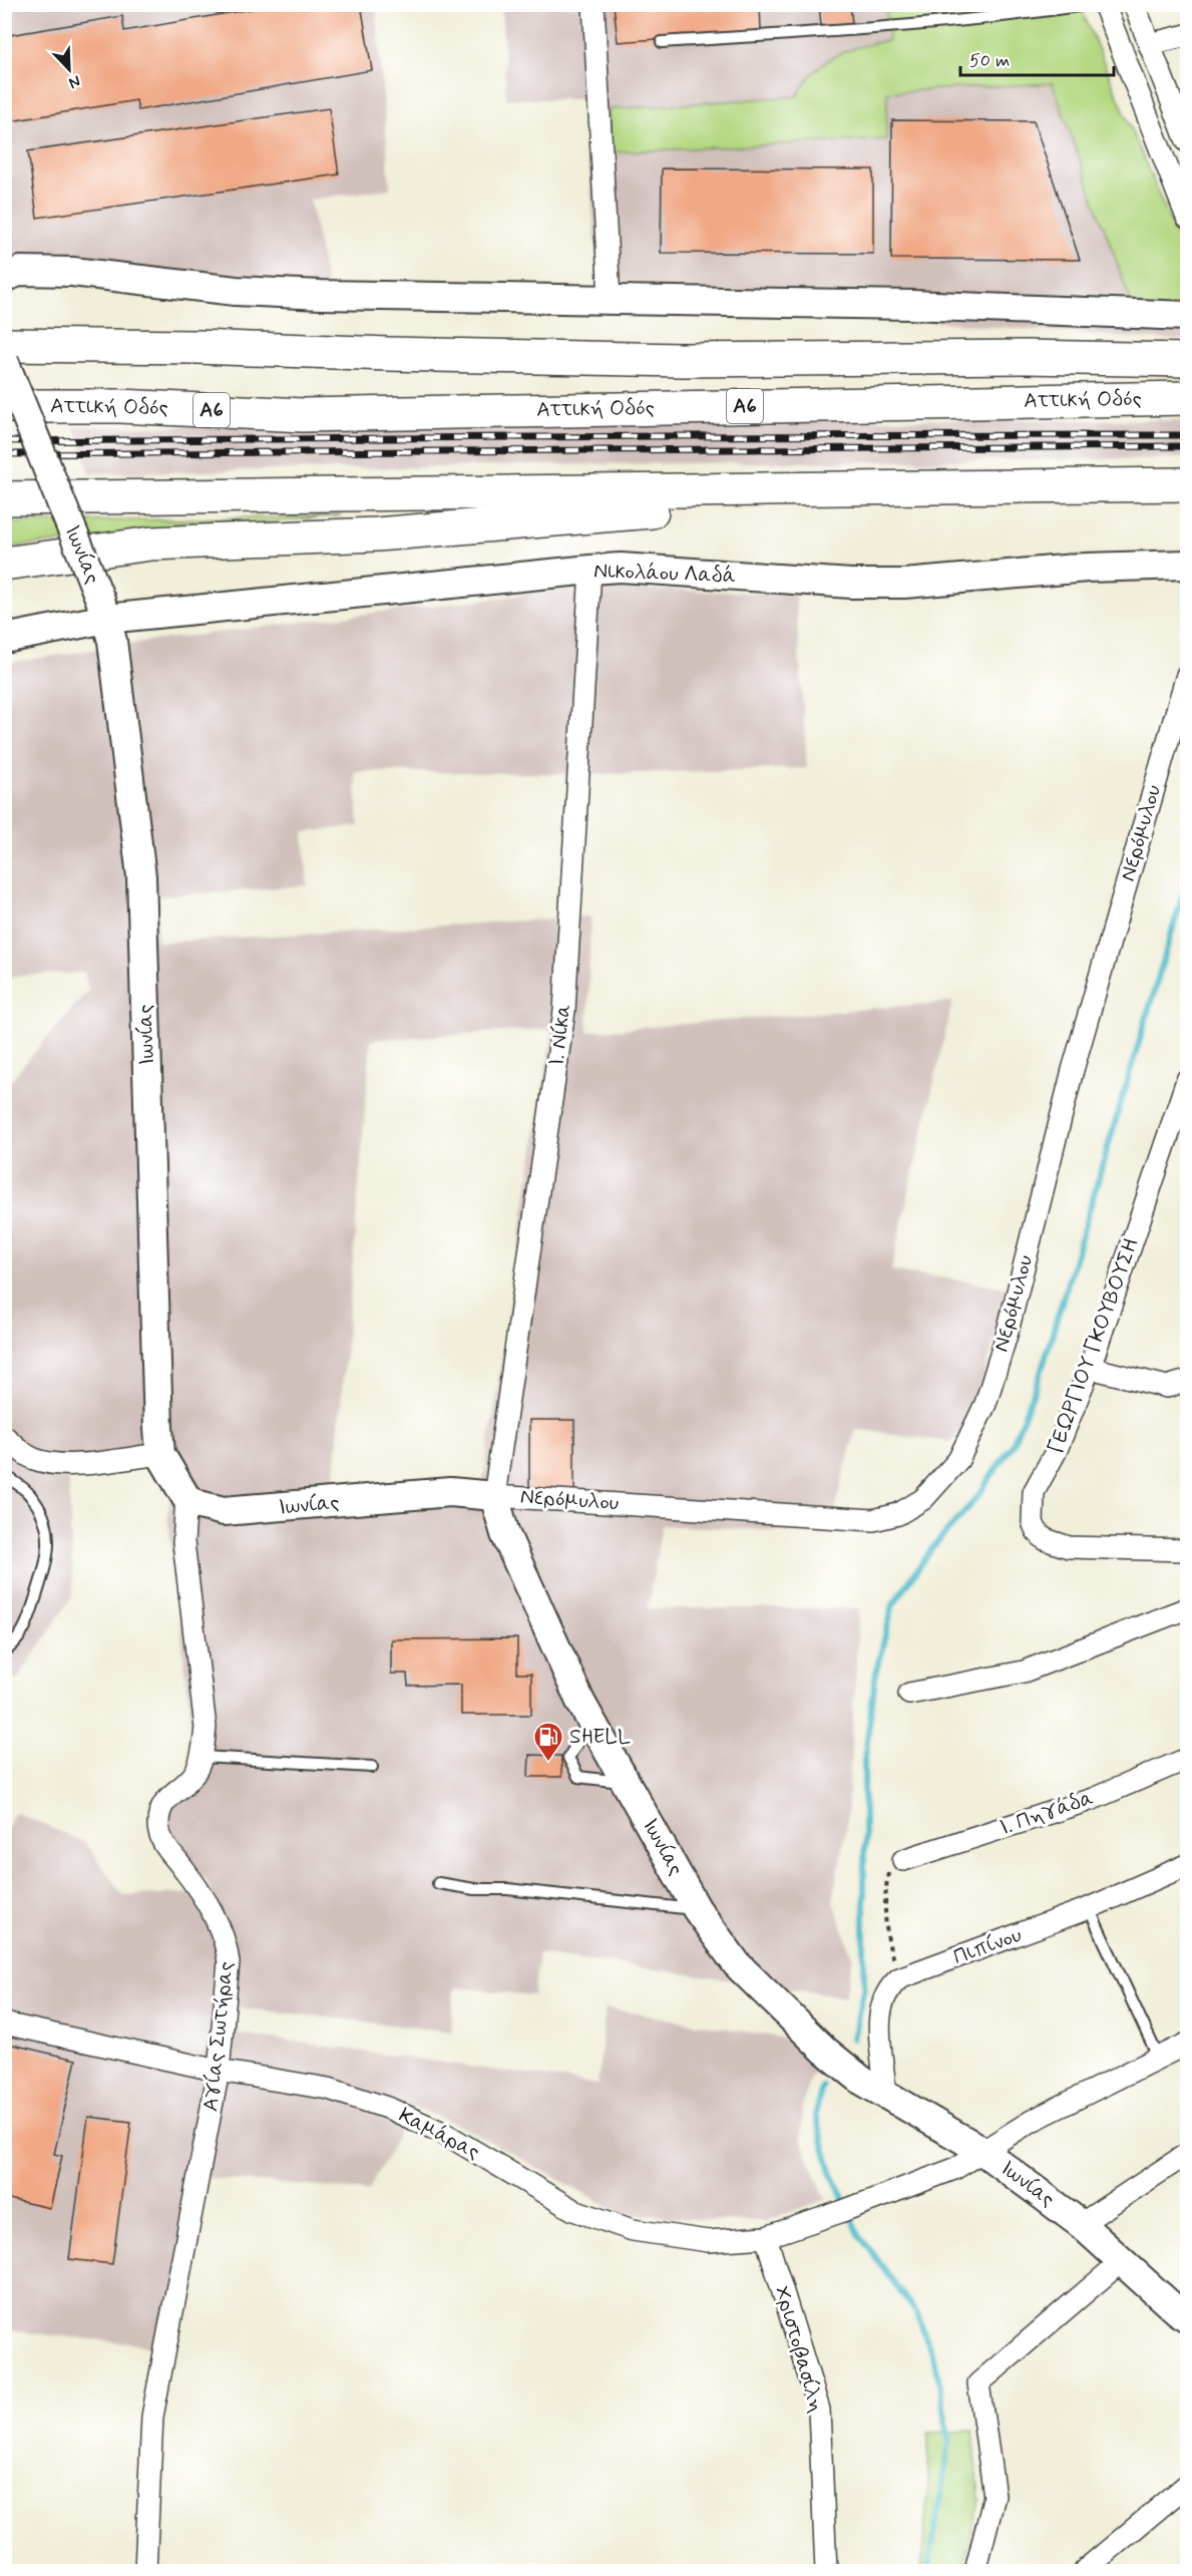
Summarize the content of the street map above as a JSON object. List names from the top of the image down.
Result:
{
  "streets": {
    "highway": ["Αττική Οδός", "Α6"],
    "main road": ["Ιωνίας", "Νικολάου Λαδά"],
    "street": [
      "Νερόμυλου",
      "Ι. Νίκα",
      "ΓΕΩΡΓΙΟΥ ΓΚΟΥΒΟΥΣΗ",
      "Ι. Πηγάδα",
      "Πιπίνου",
      "Αγίας Σωτήρας",
      "Καμάρας",
      "Χριστοβασίλη"
    ]
  },
  "crossings": [
    ["Ιωνίας", "Νικολάου Λαδά"],
    ["Ιωνίας", "Νερόμυλου"],
    ["Ιωνίας", "Ι. Νίκα"],
    ["Ιωνίας", "Αγίας Σωτήρας"],
    ["Ιωνίας", "Καμάρας"],
    ["Νικολάου Λαδά", "Ι. Νίκα"],
    ["Νερόμυλου", "Ι. Νίκα"],
    ["Αγίας Σωτήρας", "Καμάρας"],
    ["Καμάρας", "Χριστοβασίλη"]
  ],
  "places": {
    "fuel station": ["SHELL"]
  },
  "scale_bar": "50 m",
  "north": "bottom right"
}
